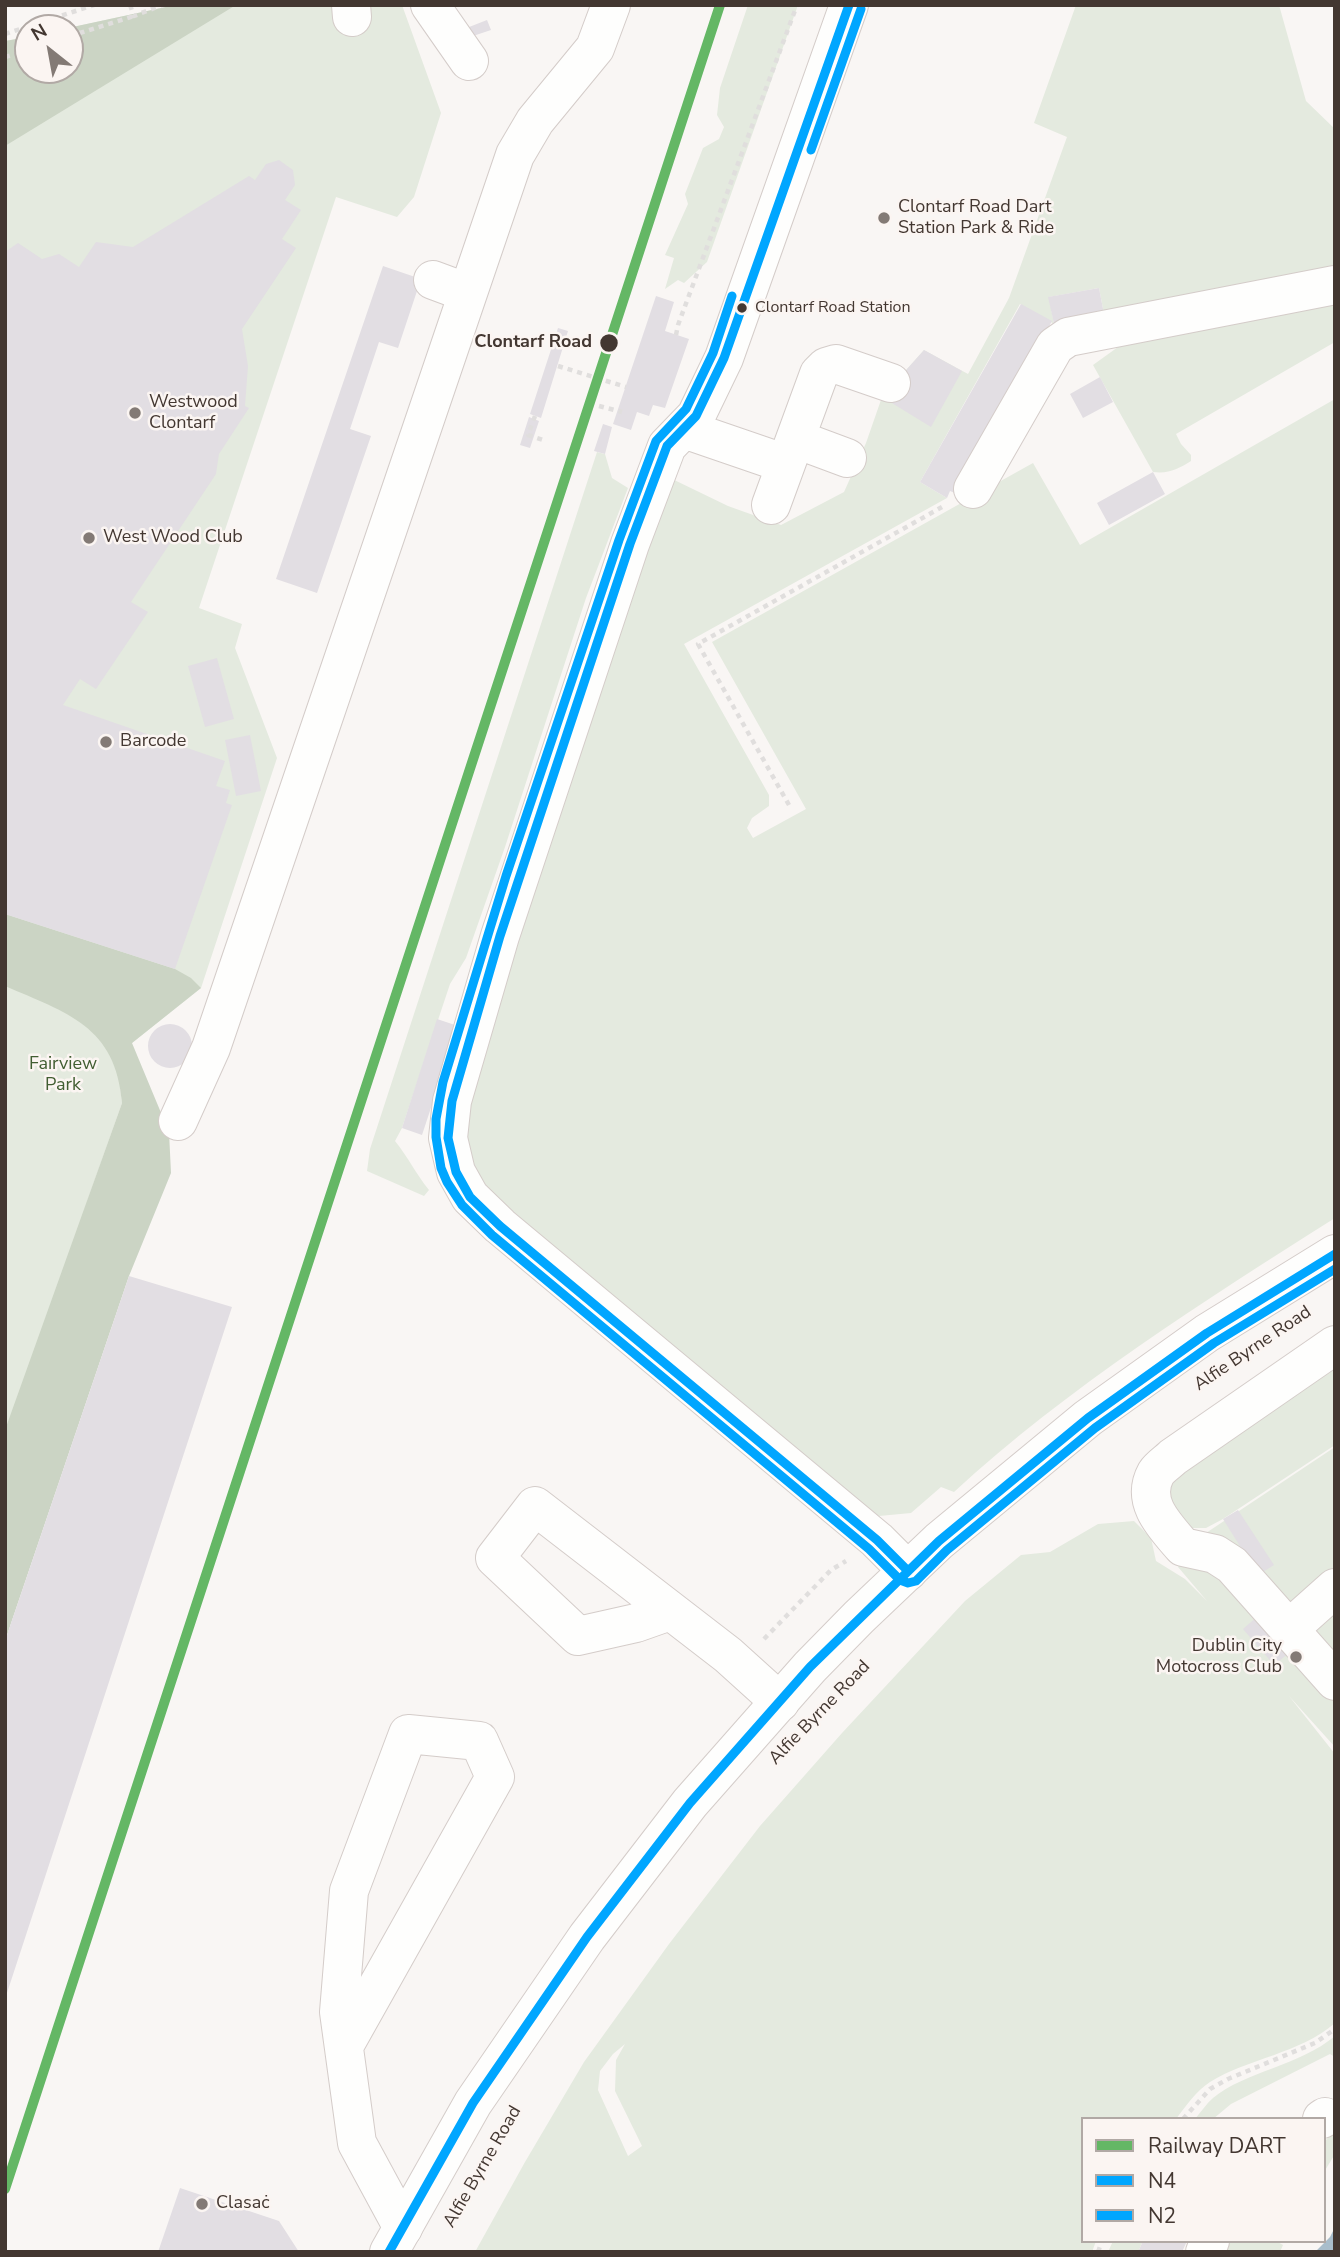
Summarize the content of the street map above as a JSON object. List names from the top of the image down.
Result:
{
  "streets": {
    "main road": ["Alfie Byrne Road"]
  },
  "parks": ["Fairview Park"],
  "places": [
    "Clontarf Road Dart Station Park & Ride",
    "Clontarf Road Station",
    "Clontarf Road",
    "Westwood Clontarf",
    "West Wood Club",
    "Barcode",
    "Dublin City Motocross Club",
    "Clasaċ"
  ],
  "lines": ["rail line DART", "transit line N4", "transit line N2"],
  "legend": ["Railway DART", "N4", "N2"],
  "north": "top left"
}
